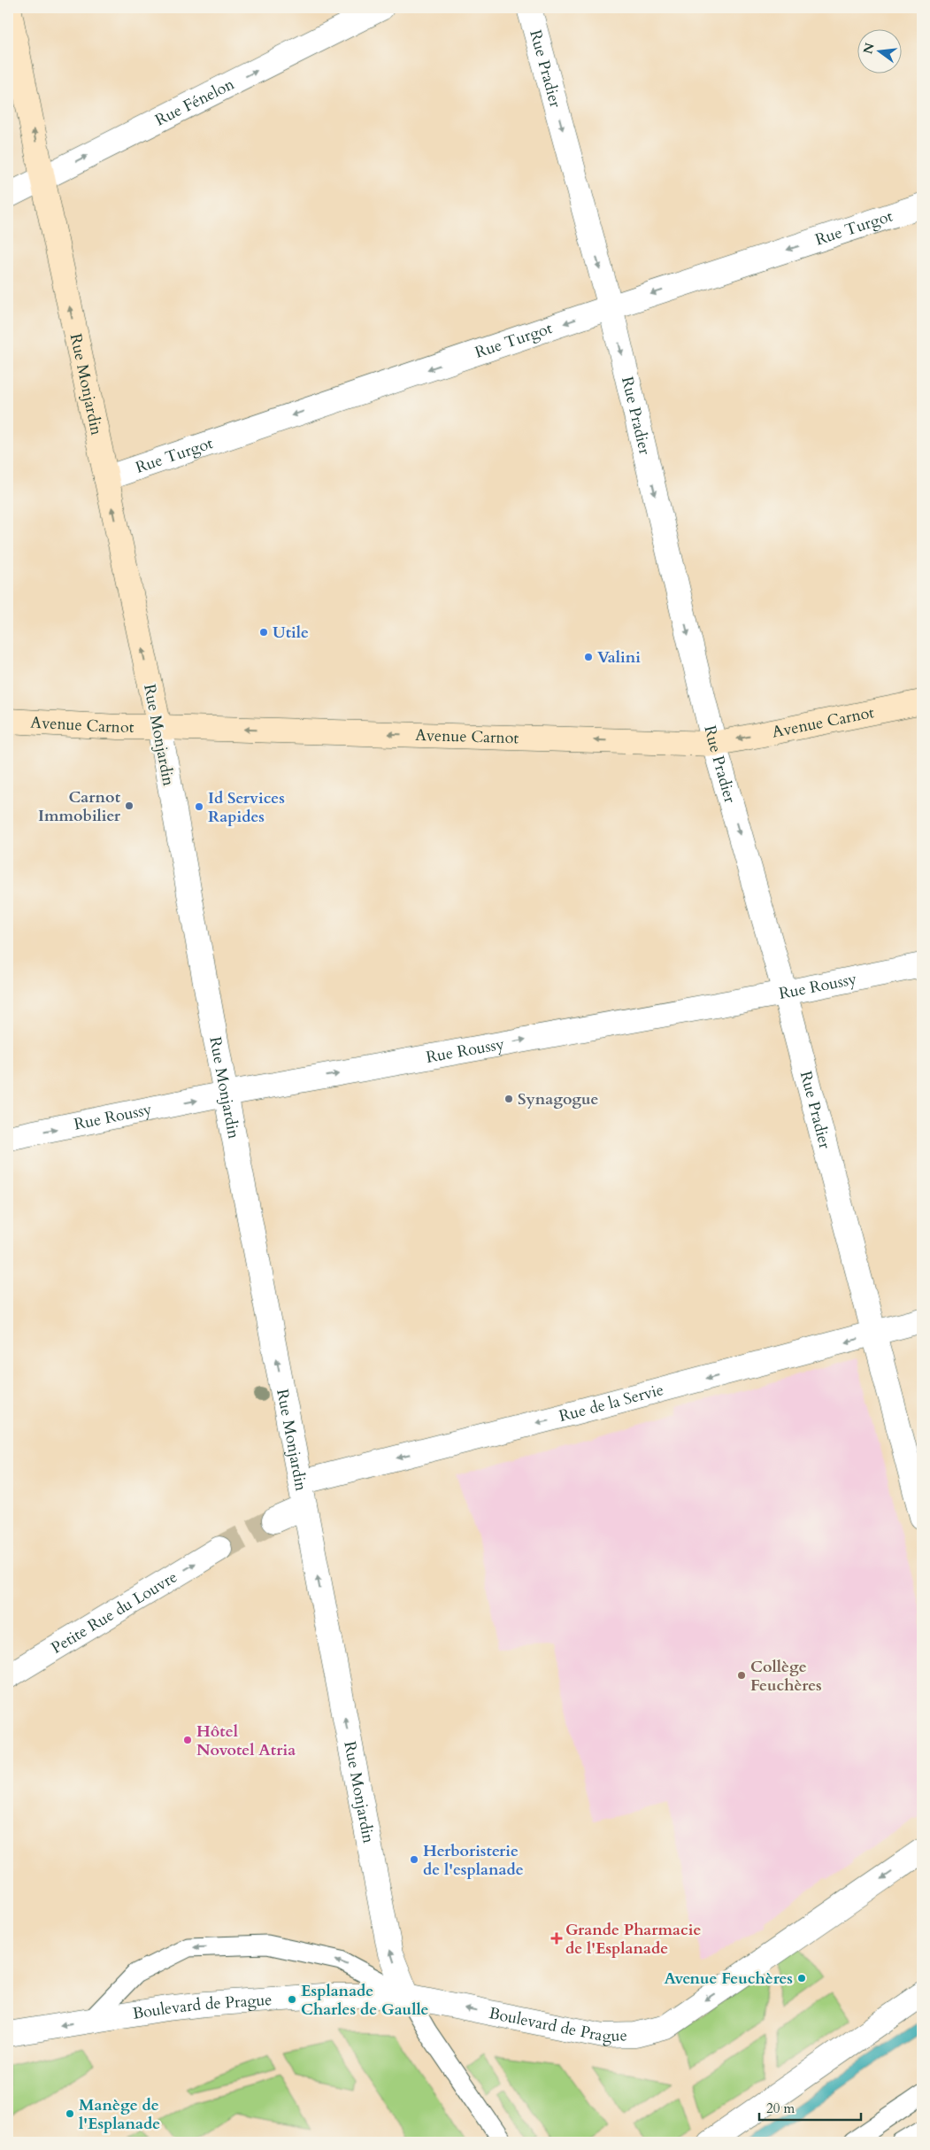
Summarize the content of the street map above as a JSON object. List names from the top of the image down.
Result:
{
  "streets": {
    "street": [
      "Rue Pradier",
      "Rue Fénelon",
      "Rue Turgot",
      "Rue Monjardin",
      "Avenue Carnot",
      "Rue Roussy",
      "Rue de la Servie",
      "Petite Rue du Louvre",
      "Boulevard de Prague"
    ]
  },
  "crossings": [
    ["Rue Pradier", "Rue Turgot"],
    ["Rue Pradier", "Avenue Carnot"],
    ["Rue Pradier", "Rue Roussy"],
    ["Rue Pradier", "Rue de la Servie"],
    ["Rue Fénelon", "Rue Monjardin"],
    ["Rue Turgot", "Rue Monjardin"],
    ["Rue Monjardin", "Avenue Carnot"],
    ["Rue Monjardin", "Rue Roussy"],
    ["Rue Monjardin", "Rue de la Servie"],
    ["Rue Monjardin", "Boulevard de Prague"]
  ],
  "one_way": [
    "Rue Pradier",
    "Rue Fénelon",
    "Rue Turgot",
    "Rue Monjardin",
    "Avenue Carnot",
    "Rue Roussy",
    "Rue de la Servie",
    "Petite Rue du Louvre"
  ],
  "places": {
    "other": [
      "Utile",
      "Valini",
      "Carnot Immobilier",
      "Id Services Rapides",
      "Synagogue",
      "Collège Feuchères",
      "Hôtel Novotel Atria",
      "Herboristerie de l'esplanade",
      "Avenue Feuchères",
      "Esplanade Charles de Gaulle",
      "Manège de l'Esplanade"
    ],
    "health": ["Grande Pharmacie de l'Esplanade"]
  },
  "scale_bar": "20 m",
  "north": "left"
}
